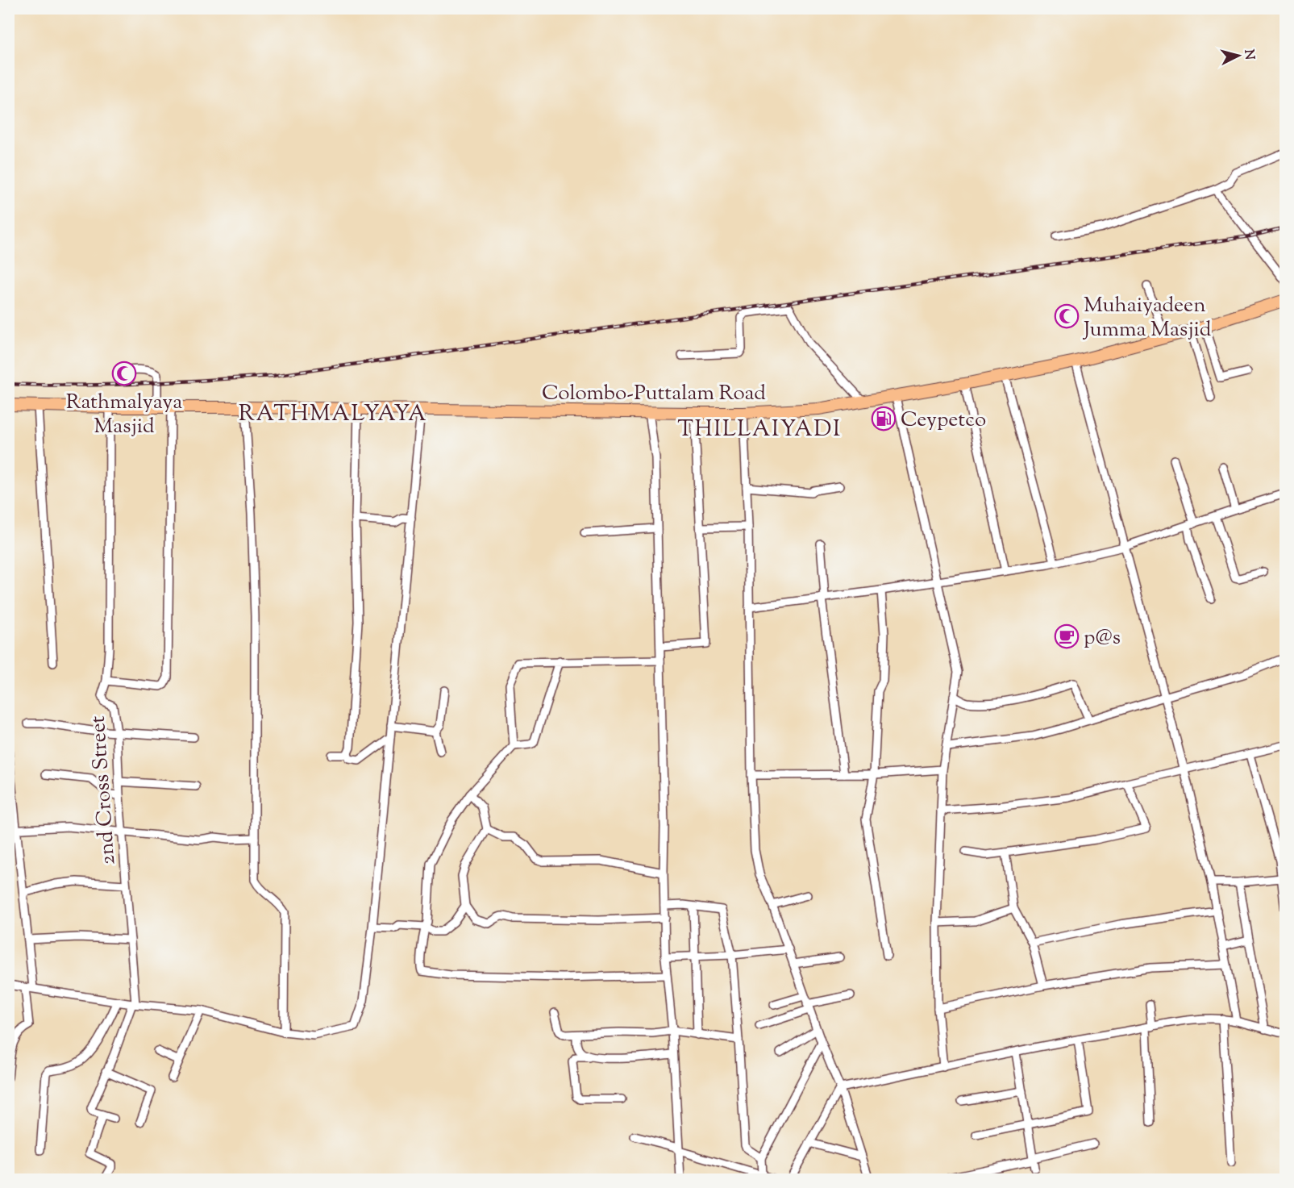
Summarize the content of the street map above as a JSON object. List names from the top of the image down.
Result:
{
  "streets": {
    "highway": ["Colombo-Puttalam Road"],
    "street": ["2nd Cross Street"]
  },
  "crossings": [
    ["Colombo-Puttalam Road", "2nd Cross Street"]
  ],
  "districts": ["RATHMALYAYA", "THILLAIYADI"],
  "places": {
    "mosque": ["Muhaiyadeen Jumma Masjid", "Rathmalyaya Masjid"],
    "fuel station": ["Ceypetco"],
    "cafe": ["p@s"]
  },
  "north": "right"
}
